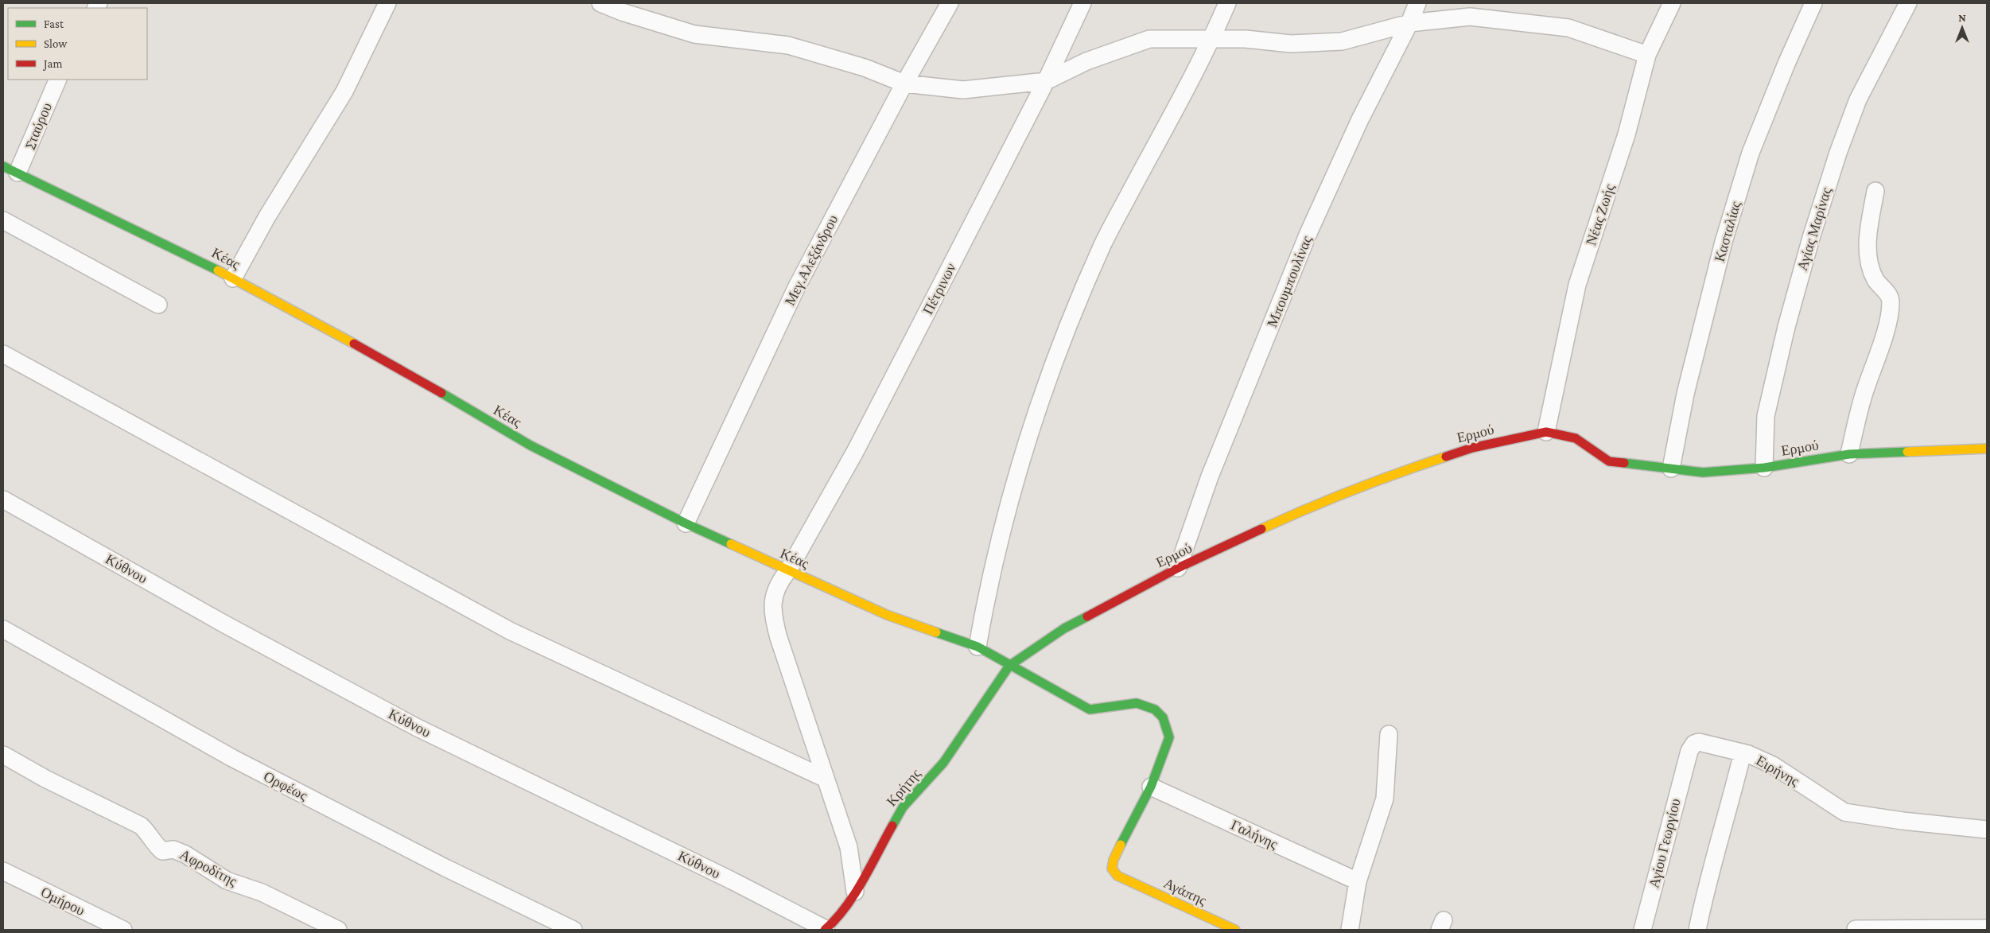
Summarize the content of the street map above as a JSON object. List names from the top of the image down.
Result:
{
  "streets": {
    "street": [
      "Σταύρου",
      "Νέας Ζωής",
      "Αγίας Μαρίνας",
      "Κασταλίας",
      "Κέας",
      "Μεγ.Αλεξάνδρου",
      "Μπουμπουλίνας",
      "Πέτρινων",
      "Ερμού",
      "Κύθνου",
      "Ειρήνης",
      "Ορφέως",
      "Κρήτης",
      "Γαλήνης",
      "Αγίου Γεωργίου",
      "Αφροδίτης",
      "Αγάπης",
      "Ομήρου"
    ]
  },
  "crossings": [
    ["Σταύρου", "Κέας"],
    ["Νέας Ζωής", "Ερμού"],
    ["Αγίας Μαρίνας", "Ερμού"],
    ["Κασταλίας", "Ερμού"],
    ["Κέας", "Μεγ.Αλεξάνδρου"],
    ["Κέας", "Πέτρινων"],
    ["Κέας", "Ερμού"],
    ["Κέας", "Κρήτης"],
    ["Κέας", "Γαλήνης"],
    ["Κέας", "Αγάπης"],
    ["Μπουμπουλίνας", "Ερμού"],
    ["Πέτρινων", "Κρήτης"],
    ["Ερμού", "Κρήτης"],
    ["Κύθνου", "Κρήτης"],
    ["Ειρήνης", "Αγίου Γεωργίου"]
  ],
  "legend": ["Fast", "Slow", "Jam"],
  "north": "top"
}
